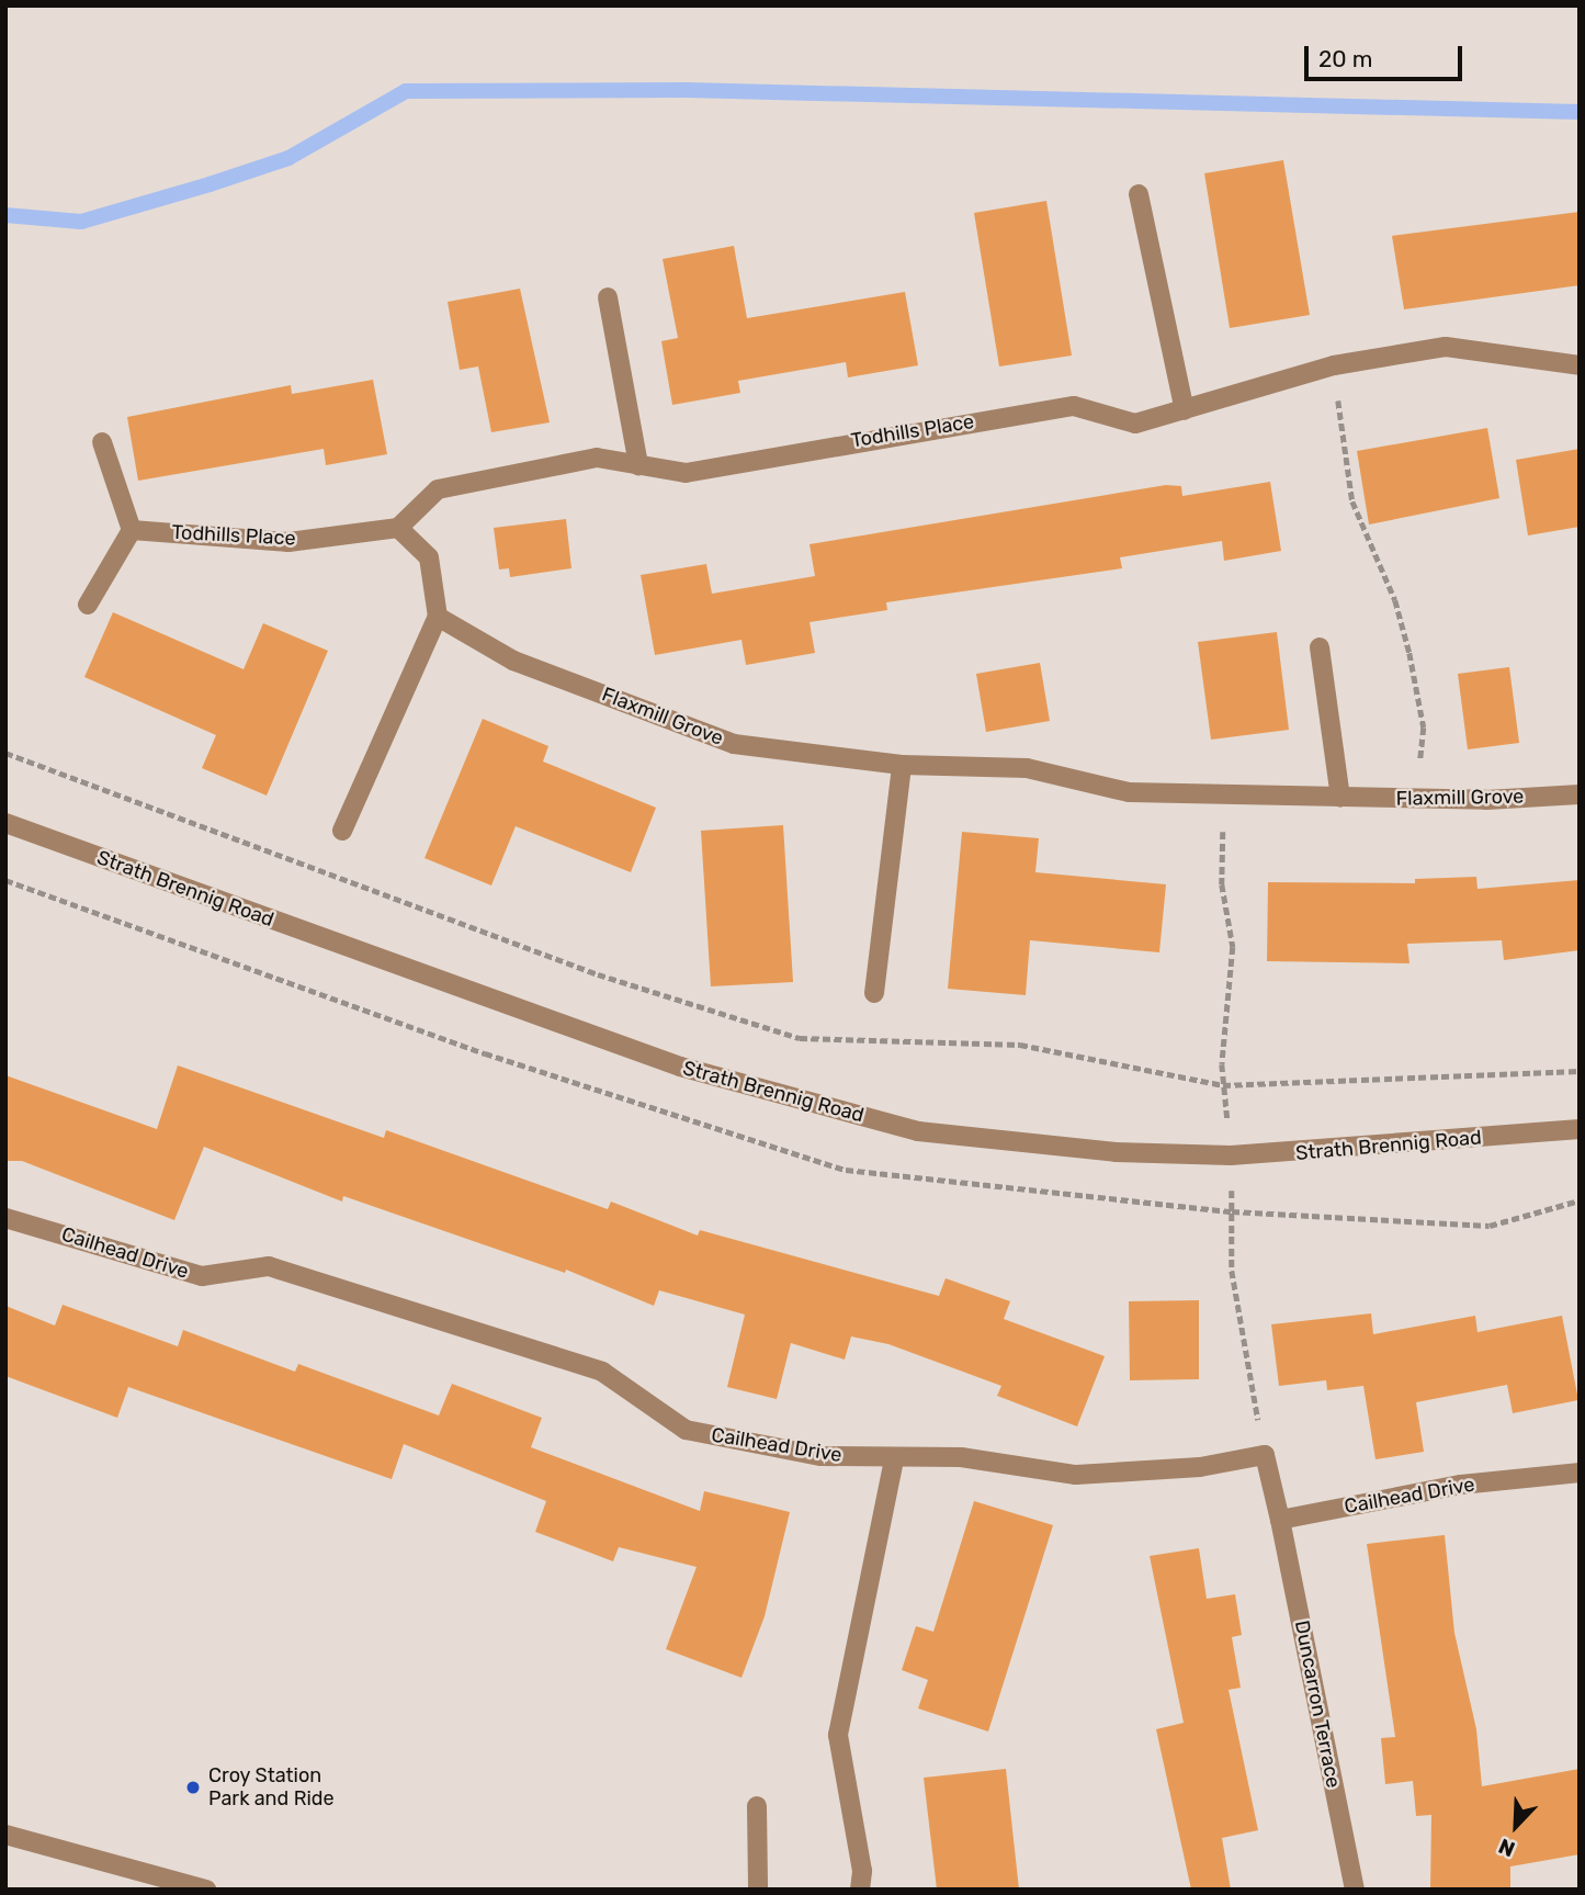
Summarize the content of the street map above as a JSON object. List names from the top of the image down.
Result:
{
  "streets": {
    "street": [
      "Todhills Place",
      "Flaxmill Grove",
      "Strath Brennig Road",
      "Cailhead Drive",
      "Duncarron Terrace"
    ]
  },
  "crossings": [
    ["Cailhead Drive", "Duncarron Terrace"]
  ],
  "places": ["Croy Station Park and Ride"],
  "scale_bar": "20 m",
  "north": "bottom left"
}
